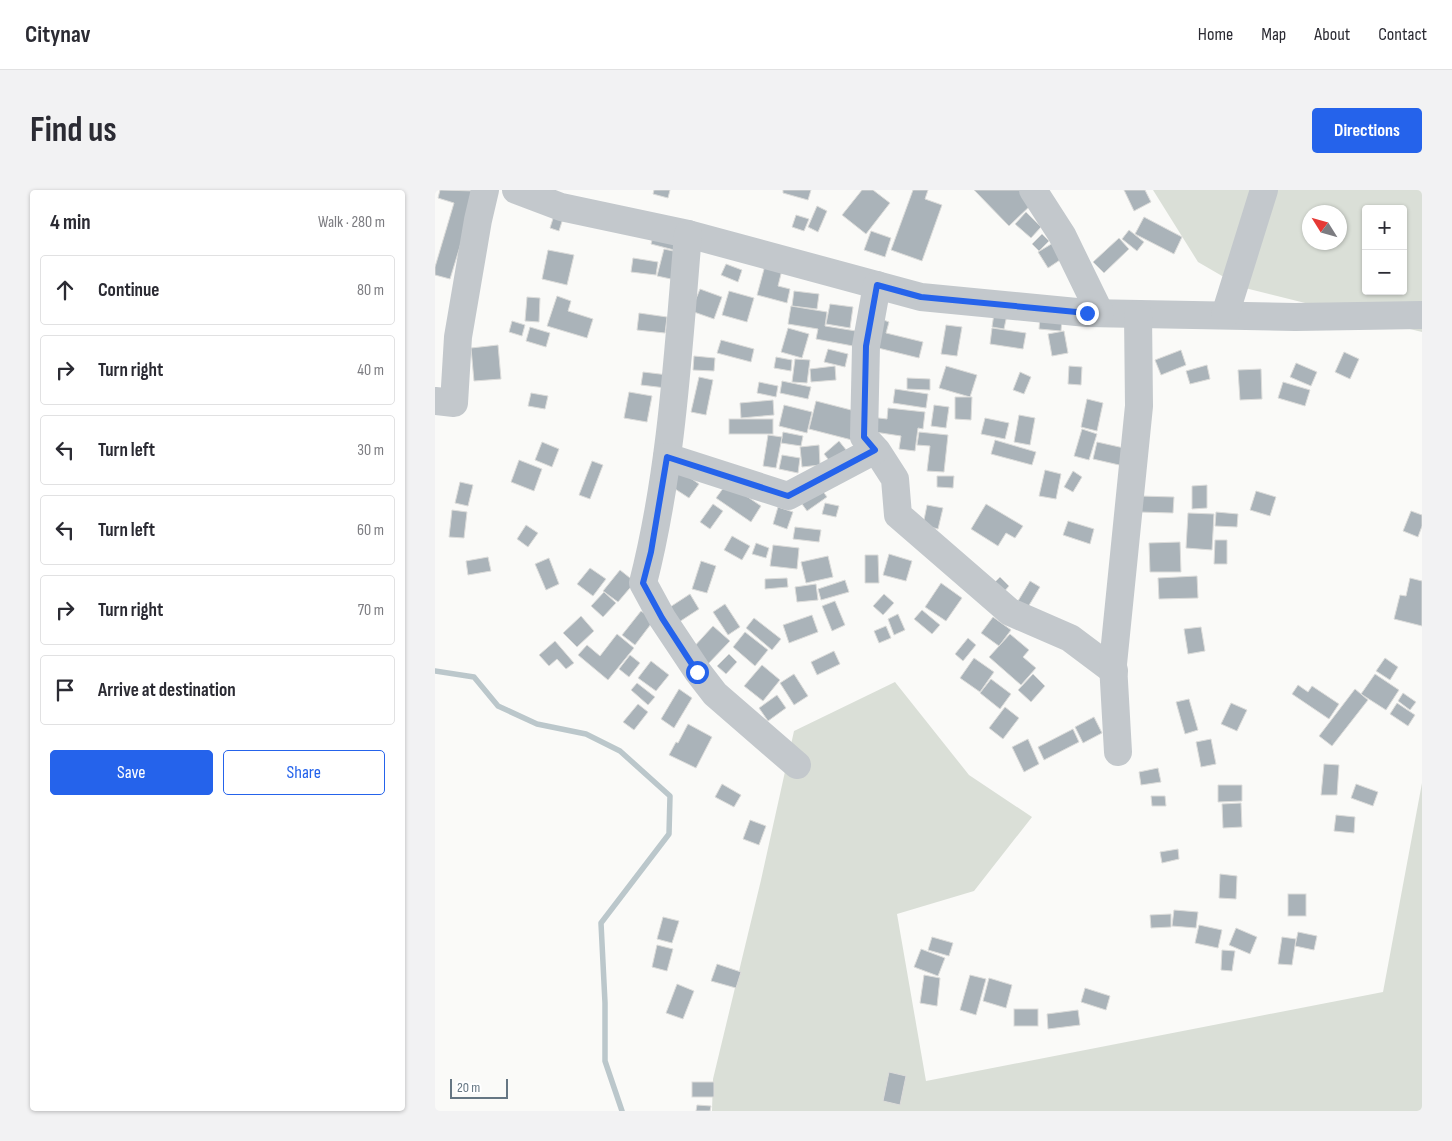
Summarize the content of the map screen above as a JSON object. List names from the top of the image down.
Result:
{
  "scale_bar": "20 m",
  "north": "top left",
  "page": {
    "header": "Citynav",
    "nav": [
      "Home",
      "Map",
      "About",
      "Contact"
    ],
    "buttons": [
      "Directions",
      ["Save", "Share"]
    ],
    "title": "Find us",
    "heading": ["4 min", "Walk · 280 m"],
    "map_buttons": ["+", "−"],
    "list": [
      ["Continue", "80 m"],
      ["Turn right", "40 m"],
      ["Turn left", "30 m"],
      ["Turn left", "60 m"],
      ["Turn right", "70 m"],
      "Arrive at destination"
    ],
    "scale": "20 m"
  }
}
